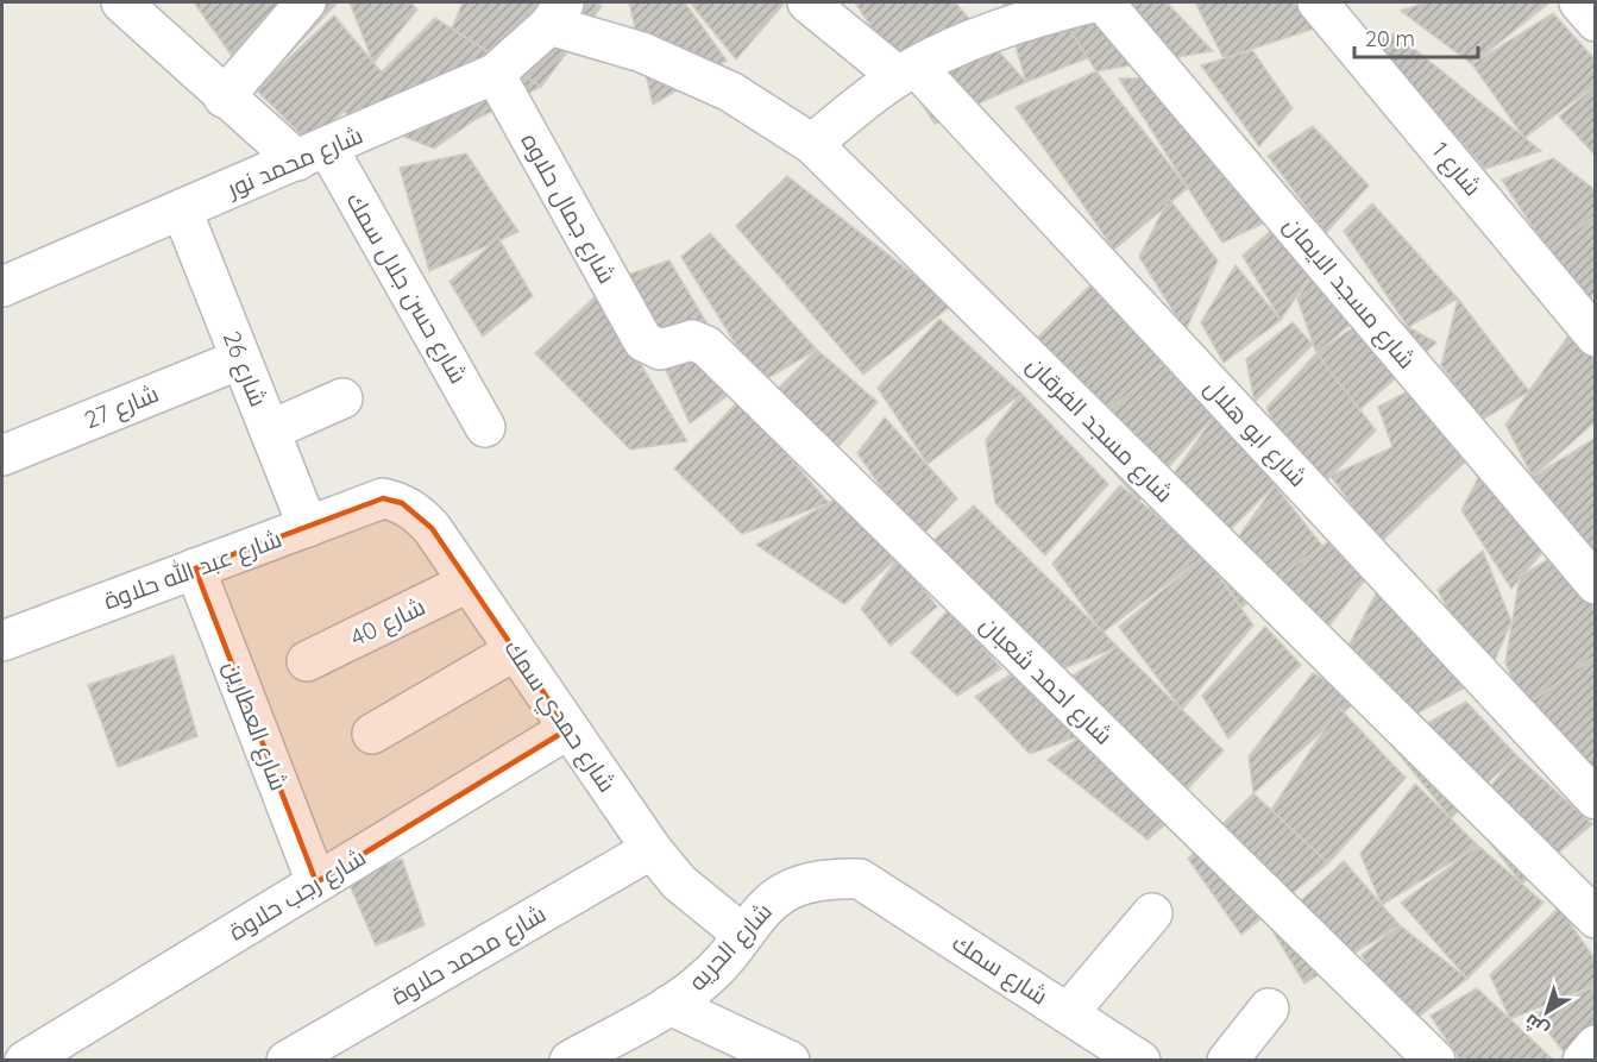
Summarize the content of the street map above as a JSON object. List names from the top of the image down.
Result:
{
  "streets": {
    "street": [
      "شارع محمد نور",
      "شارع 1",
      "شارع جمال حلاوه",
      "شارع حسن جلال سمك",
      "شارع مسجد الايمان",
      "شارع 26",
      "شارع 27",
      "شارع مسجد الفرقان",
      "شارع ابو هلال",
      "شارع عبد الله حلاوة",
      "شارع 40",
      "شارع احمد شعبان",
      "شارع حمدي سمك",
      "شارع العطارين",
      "شارع رجب حلاوة",
      "شارع الحريه",
      "شارع محمد حلاوة",
      "شارع سمك"
    ]
  },
  "crossings": [
    ["شارع محمد نور", "شارع جمال حلاوه"],
    ["شارع محمد نور", "شارع حسن جلال سمك"],
    ["شارع محمد نور", "شارع 26"],
    ["شارع محمد نور", "شارع مسجد الفرقان"],
    ["شارع جمال حلاوه", "شارع احمد شعبان"],
    ["شارع 26", "شارع 27"],
    ["شارع 26", "شارع عبد الله حلاوة"],
    ["شارع عبد الله حلاوة", "شارع حمدي سمك"],
    ["شارع عبد الله حلاوة", "شارع العطارين"],
    ["شارع 40", "شارع حمدي سمك"],
    ["شارع حمدي سمك", "شارع رجب حلاوة"],
    ["شارع حمدي سمك", "شارع الحريه"],
    ["شارع حمدي سمك", "شارع محمد حلاوة"],
    ["شارع العطارين", "شارع رجب حلاوة"],
    ["شارع الحريه", "شارع سمك"]
  ],
  "scale_bar": "20 m",
  "north": "bottom left"
}
